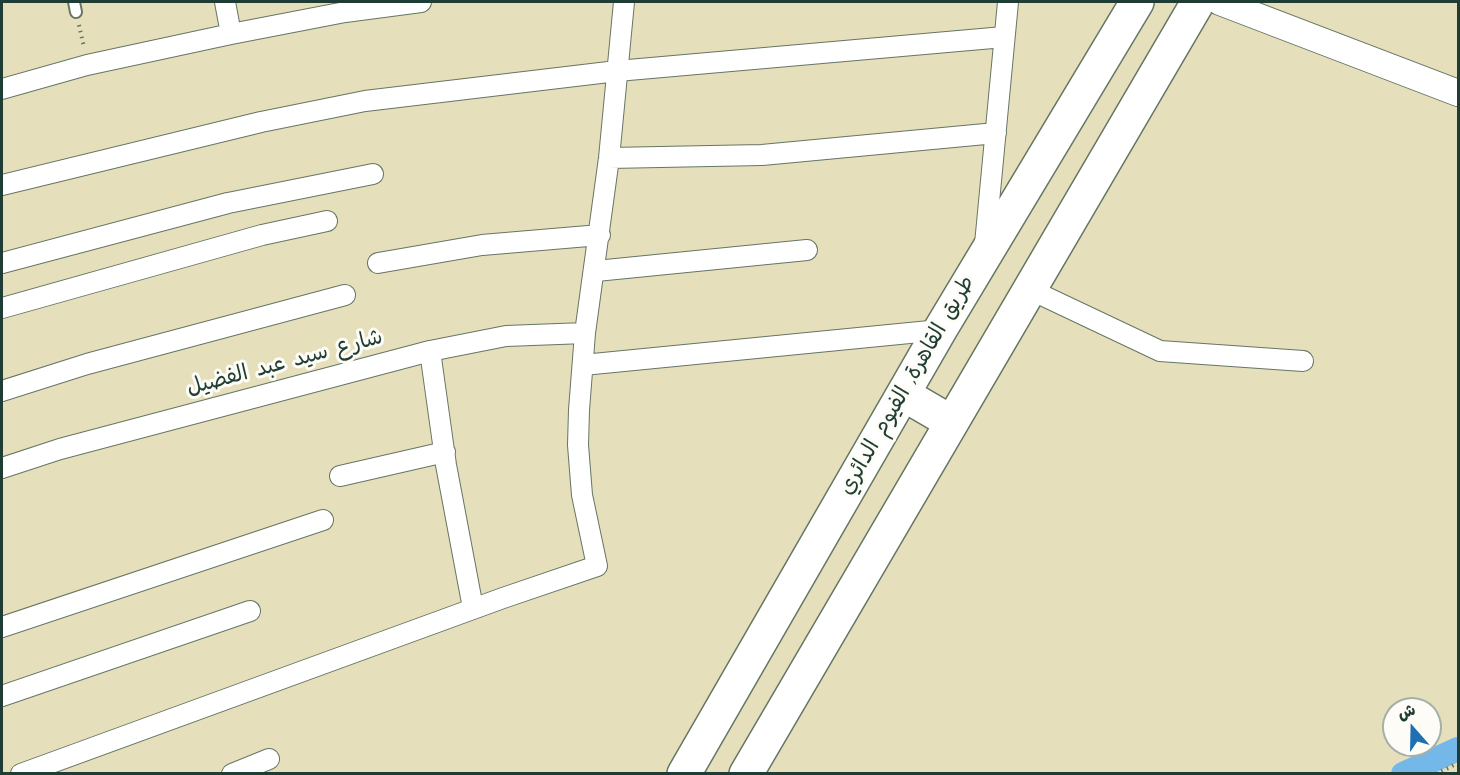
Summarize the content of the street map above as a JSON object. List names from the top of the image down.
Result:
{
  "streets": {
    "highway": ["طريق القاهرة, الفيوم الدائري"],
    "street": ["شارع سيد عبد الفضيل"]
  },
  "north": "top"
}
